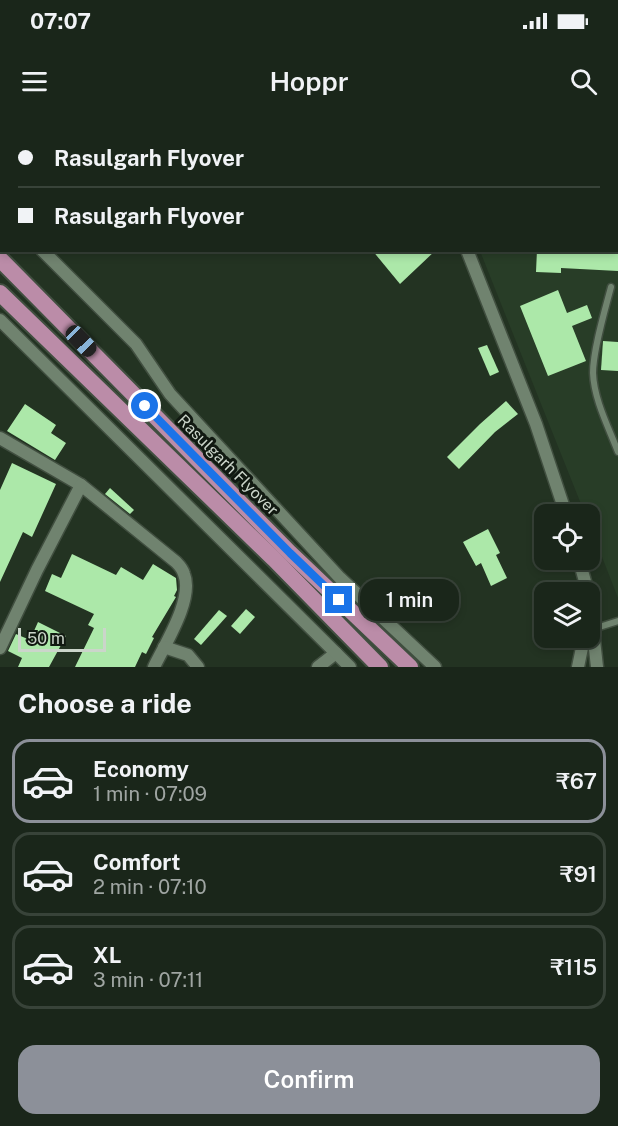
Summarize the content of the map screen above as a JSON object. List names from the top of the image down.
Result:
{
  "streets": {
    "highway": ["Rasulgarh Flyover"]
  },
  "scale_bar": "50 m",
  "page": {
    "status": "07:07",
    "header": "Hoppr",
    "banner": ["Rasulgarh Flyover", "Rasulgarh Flyover"],
    "bubble": "1 min",
    "scale": "50 m",
    "heading": "Choose a ride",
    "list": [
      {
        "name": "Economy",
        "note": "1 min · 07:09",
        "value": "₹67"
      },
      {
        "name": "Comfort",
        "note": "2 min · 07:10",
        "value": "₹91"
      },
      {
        "name": "XL",
        "note": "3 min · 07:11",
        "value": "₹115"
      }
    ],
    "buttons": "Confirm"
  }
}
